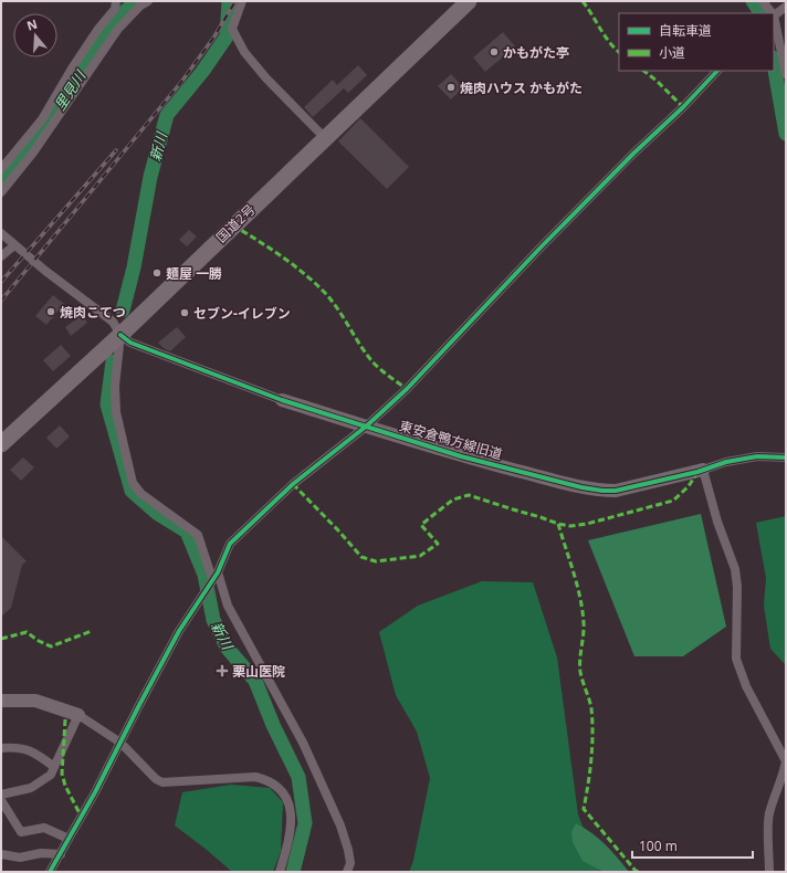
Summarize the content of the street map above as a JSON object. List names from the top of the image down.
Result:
{
  "streets": {
    "highway": ["国道2号"],
    "street": ["東安倉鴨方線旧道"]
  },
  "crossings": [
    ["国道2号", "東安倉鴨方線旧道"]
  ],
  "water": ["里見川", "新川"],
  "places": {
    "other": [
      "かもがた亭",
      "焼肉ハウス かもがた",
      "麺屋 一勝",
      "焼肉こてつ",
      "セブン-イレブン"
    ],
    "health": ["栗山医院"]
  },
  "legend": ["自転車道", "小道"],
  "scale_bar": "100 m",
  "north": "top"
}
